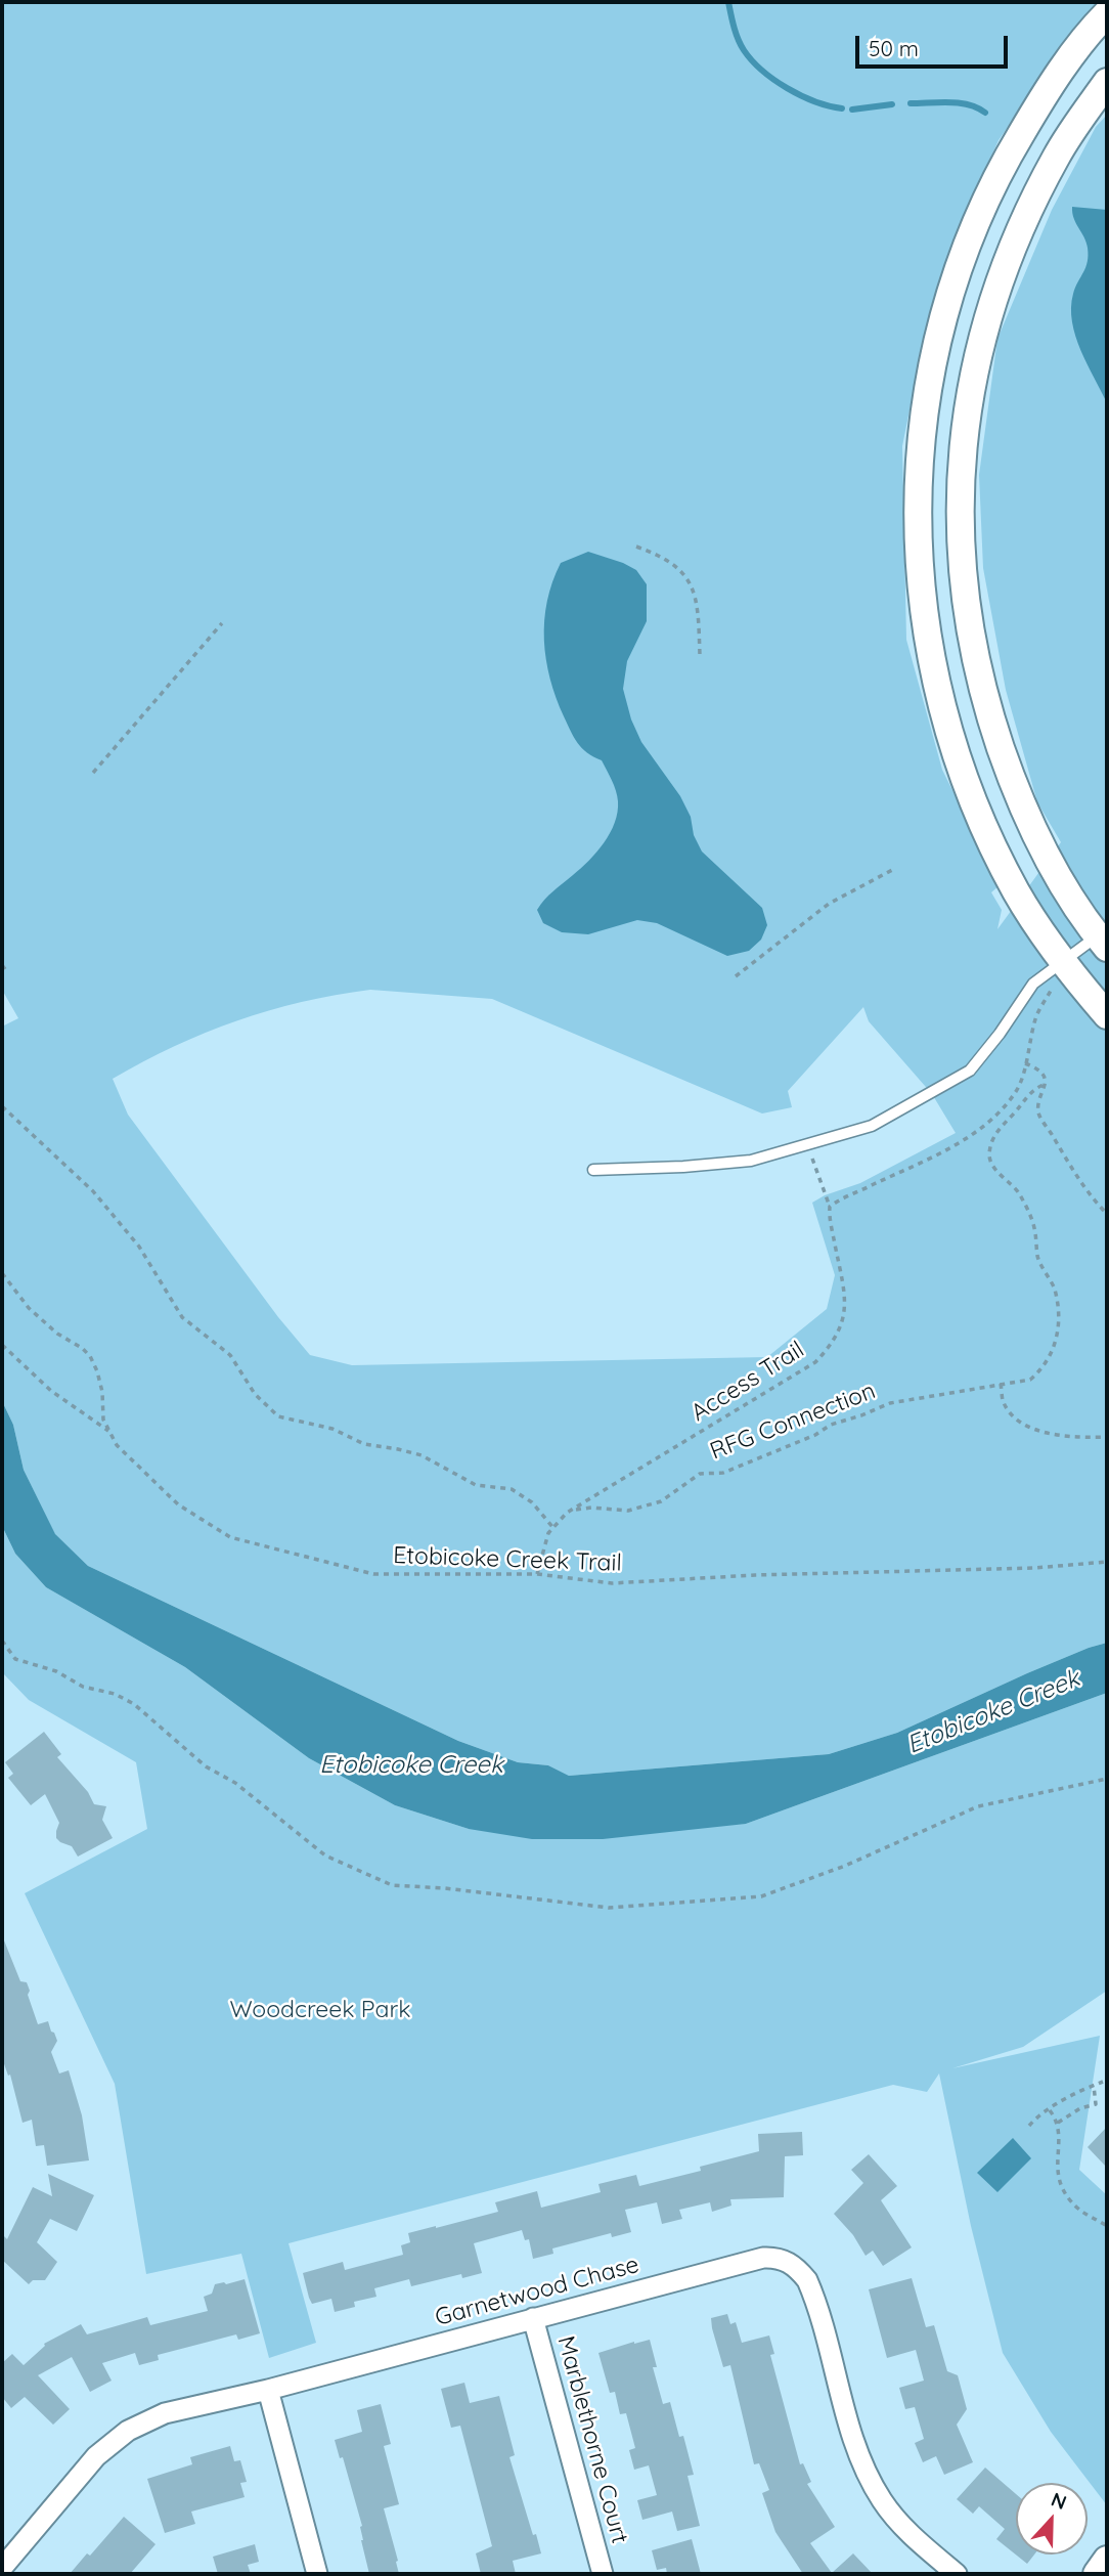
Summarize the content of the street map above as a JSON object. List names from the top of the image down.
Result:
{
  "streets": {
    "street": ["Garnetwood Chase", "Marblethorne Court"],
    "path": ["Access Trail", "RFG Connection", "Etobicoke Creek Trail"]
  },
  "crossings": [
    ["Access Trail", "RFG Connection"],
    ["Access Trail", "Etobicoke Creek Trail"],
    ["Garnetwood Chase", "Marblethorne Court"]
  ],
  "water": ["Etobicoke Creek"],
  "parks": ["Woodcreek Park"],
  "scale_bar": "50 m",
  "north": "top"
}
